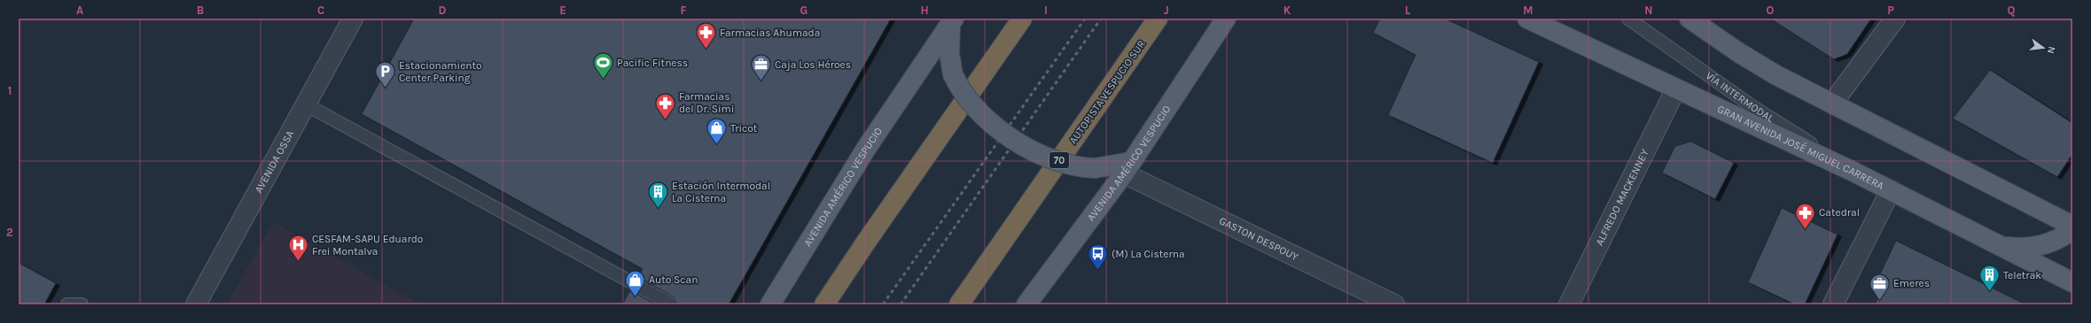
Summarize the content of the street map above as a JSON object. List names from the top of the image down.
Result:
{
  "streets": {
    "highway": ["AUTOPISTA VESPUCIO SUR", "70"],
    "main road": ["GRAN AVENIDA JOSÉ MIGUEL CARRERA", "AVENIDA AMÉRICO VESPUCIO"],
    "street": ["AVENIDA OSSA", "ALFREDO MACKENNEY", "GASTON DESPOUY"],
    "lane": ["VÍA INTERMODAL"]
  },
  "crossings": [
    ["VÍA INTERMODAL", "GRAN AVENIDA JOSÉ MIGUEL CARRERA"],
    ["GRAN AVENIDA JOSÉ MIGUEL CARRERA", "ALFREDO MACKENNEY"],
    ["AVENIDA AMÉRICO VESPUCIO", "GASTON DESPOUY"]
  ],
  "places": {
    "pharmacy": ["Farmacias Ahumada", "Farmacias del Dr. Simi", "Catedral"],
    "sports": ["Pacific Fitness"],
    "office": ["Caja Los Héroes", "Emeres"],
    "parking": ["Estacionamiento Center Parking"],
    "shop": ["Tricot", "Auto Scan"],
    "building": ["Estación Intermodal La Cisterna", "Teletrak"],
    "hospital": ["CESFAM-SAPU Eduardo Frei Montalva"],
    "bus stop": ["(M) La Cisterna"]
  },
  "north": "right",
  "grid": {
    "columns": [
      "A",
      "B",
      "C",
      "D",
      "E",
      "F",
      "G",
      "H",
      "I",
      "J",
      "K",
      "L",
      "M",
      "N",
      "O",
      "P",
      "Q"
    ],
    "rows": ["1", "2"]
  }
}
